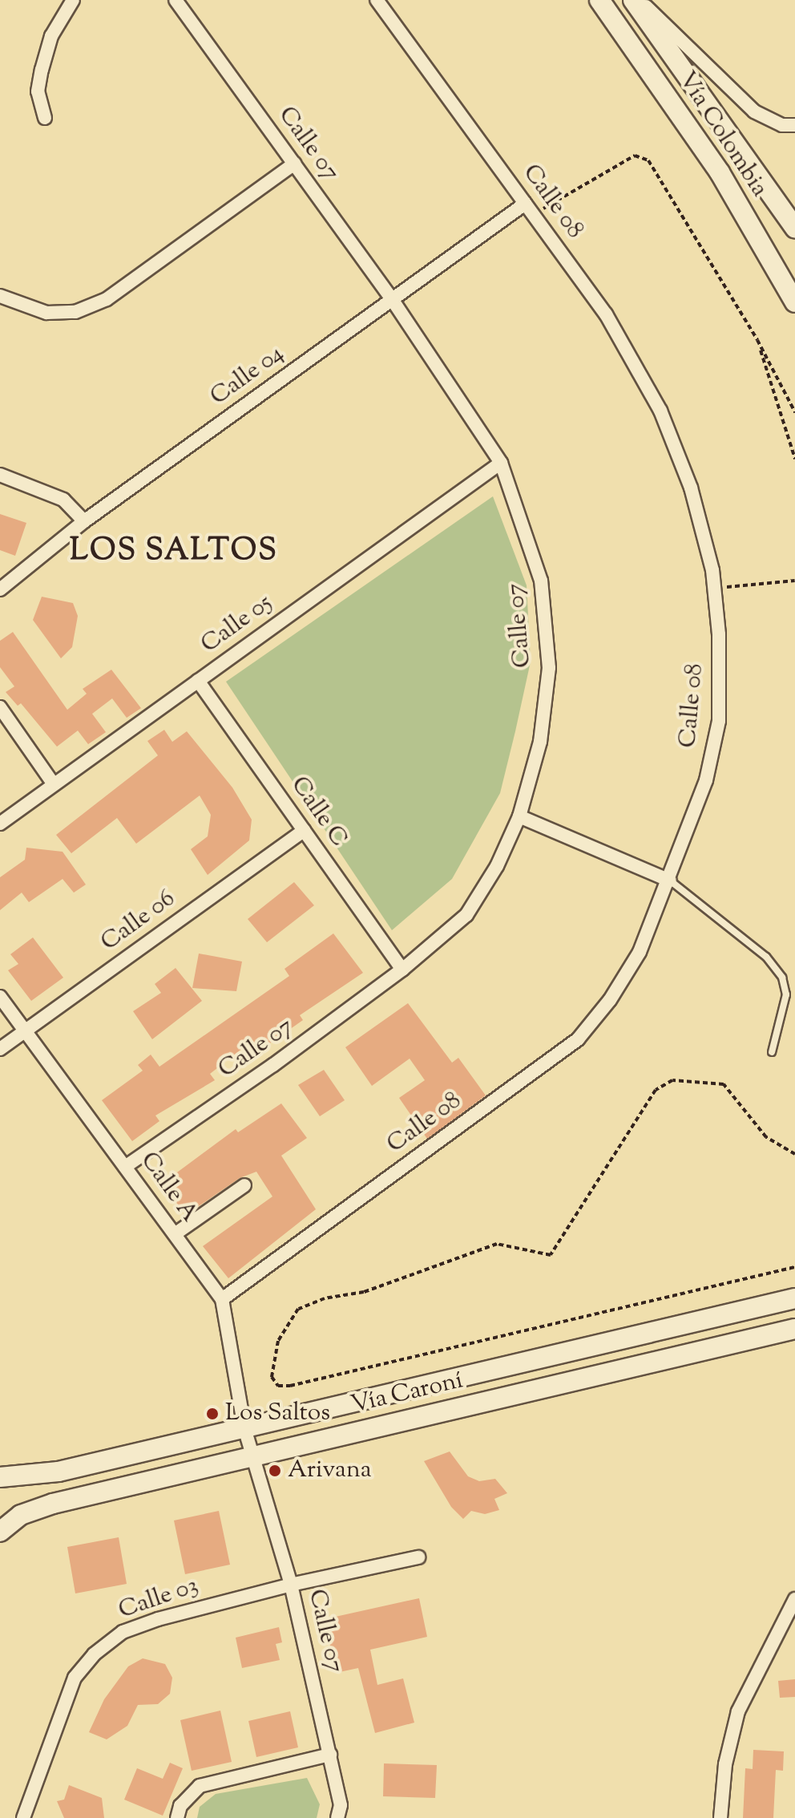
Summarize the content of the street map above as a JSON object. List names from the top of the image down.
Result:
{
  "streets": {
    "main road": ["Vía Colombia", "Vía Caroní"],
    "street": [
      "Calle 07",
      "Calle 08",
      "Calle 04",
      "Calle 05",
      "Calle C",
      "Calle 06",
      "Calle A",
      "Calle 03"
    ]
  },
  "crossings": [
    ["Calle 07", "Calle 04"],
    ["Calle 07", "Calle 05"],
    ["Calle 07", "Calle C"],
    ["Calle 07", "Calle A"],
    ["Calle 07", "Vía Caroní"],
    ["Calle 07", "Calle 03"],
    ["Calle 08", "Calle 04"],
    ["Calle 08", "Calle A"],
    ["Calle 05", "Calle C"],
    ["Calle C", "Calle 06"],
    ["Calle 06", "Calle A"],
    ["Calle A", "Vía Caroní"]
  ],
  "districts": ["LOS SALTOS"],
  "places": ["Los Saltos", "Arivana"]
}
